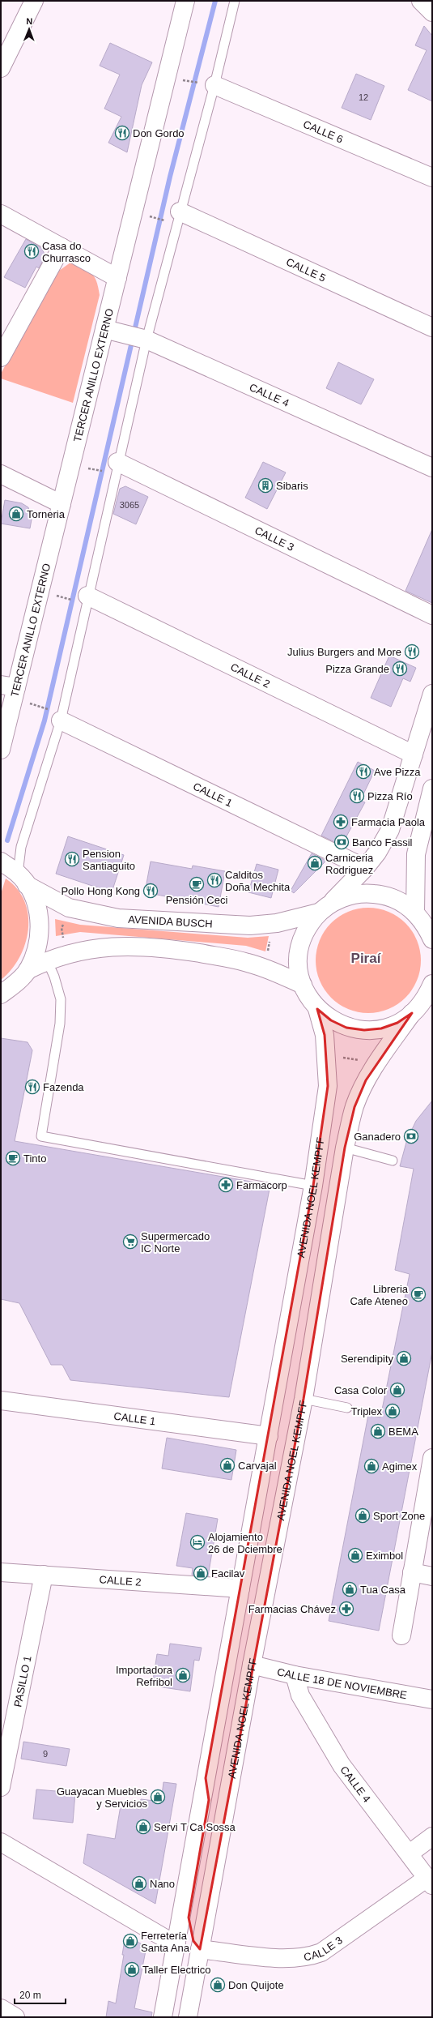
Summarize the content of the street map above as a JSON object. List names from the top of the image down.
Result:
{
  "streets": {
    "street": [
      "CALLE 6",
      "CALLE 5",
      "TERCER ANILLO EXTERNO",
      "CALLE 4",
      "CALLE 3",
      "CALLE 2",
      "CALLE 1",
      "AVENIDA BUSCH",
      "AVENIDA NOEL KEMPFF",
      "PASILLO 1",
      "CALLE 18 DE NOVIEMBRE"
    ]
  },
  "crossings": [
    ["TERCER ANILLO EXTERNO", "CALLE 4"],
    ["CALLE 4", "CALLE 3"],
    ["CALLE 4", "CALLE 18 DE NOVIEMBRE"],
    ["CALLE 3", "AVENIDA NOEL KEMPFF"],
    ["CALLE 2", "AVENIDA NOEL KEMPFF"],
    ["CALLE 2", "PASILLO 1"],
    ["CALLE 1", "AVENIDA NOEL KEMPFF"],
    ["AVENIDA NOEL KEMPFF", "CALLE 18 DE NOVIEMBRE"]
  ],
  "districts": ["Piraí"],
  "places": {
    "restaurant": [
      "Don Gordo",
      "Casa do Churrasco",
      "Julius Burgers and More",
      "Pizza Grande",
      "Ave Pizza",
      "Pizza Río",
      "Pension Santiaguito",
      "Calditos Doña Mechita",
      "Pollo Hong Kong",
      "Fazenda"
    ],
    "building": ["Sibaris"],
    "shop": [
      "Torneria",
      "Carniceria Rodriguez",
      "Serendipity",
      "Casa Color",
      "Triplex",
      "BEMA",
      "Carvajal",
      "Agimex",
      "Sport Zone",
      "Eximbol",
      "Facilav",
      "Tua Casa",
      "Importadora Refribol",
      "Guayacan Muebles y Servicios",
      "Servi T Ca Sossa",
      "Nano",
      "Ferretería Santa Ana",
      "Taller Electrico",
      "Don Quijote"
    ],
    "pharmacy": ["Farmacia Paola", "Farmacorp", "Farmacias Chávez"],
    "bank": ["Banco Fassil", "Ganadero"],
    "cafe": ["Pensión Ceci", "Tinto", "Libreria Cafe Ateneo"],
    "supermarket": ["Supermercado IC Norte"],
    "hotel": ["Alojamiento 26 de Dciembre"]
  },
  "house_numbers": ["12", "3065", "9"],
  "scale_bar": "20 m",
  "north": "top"
}
